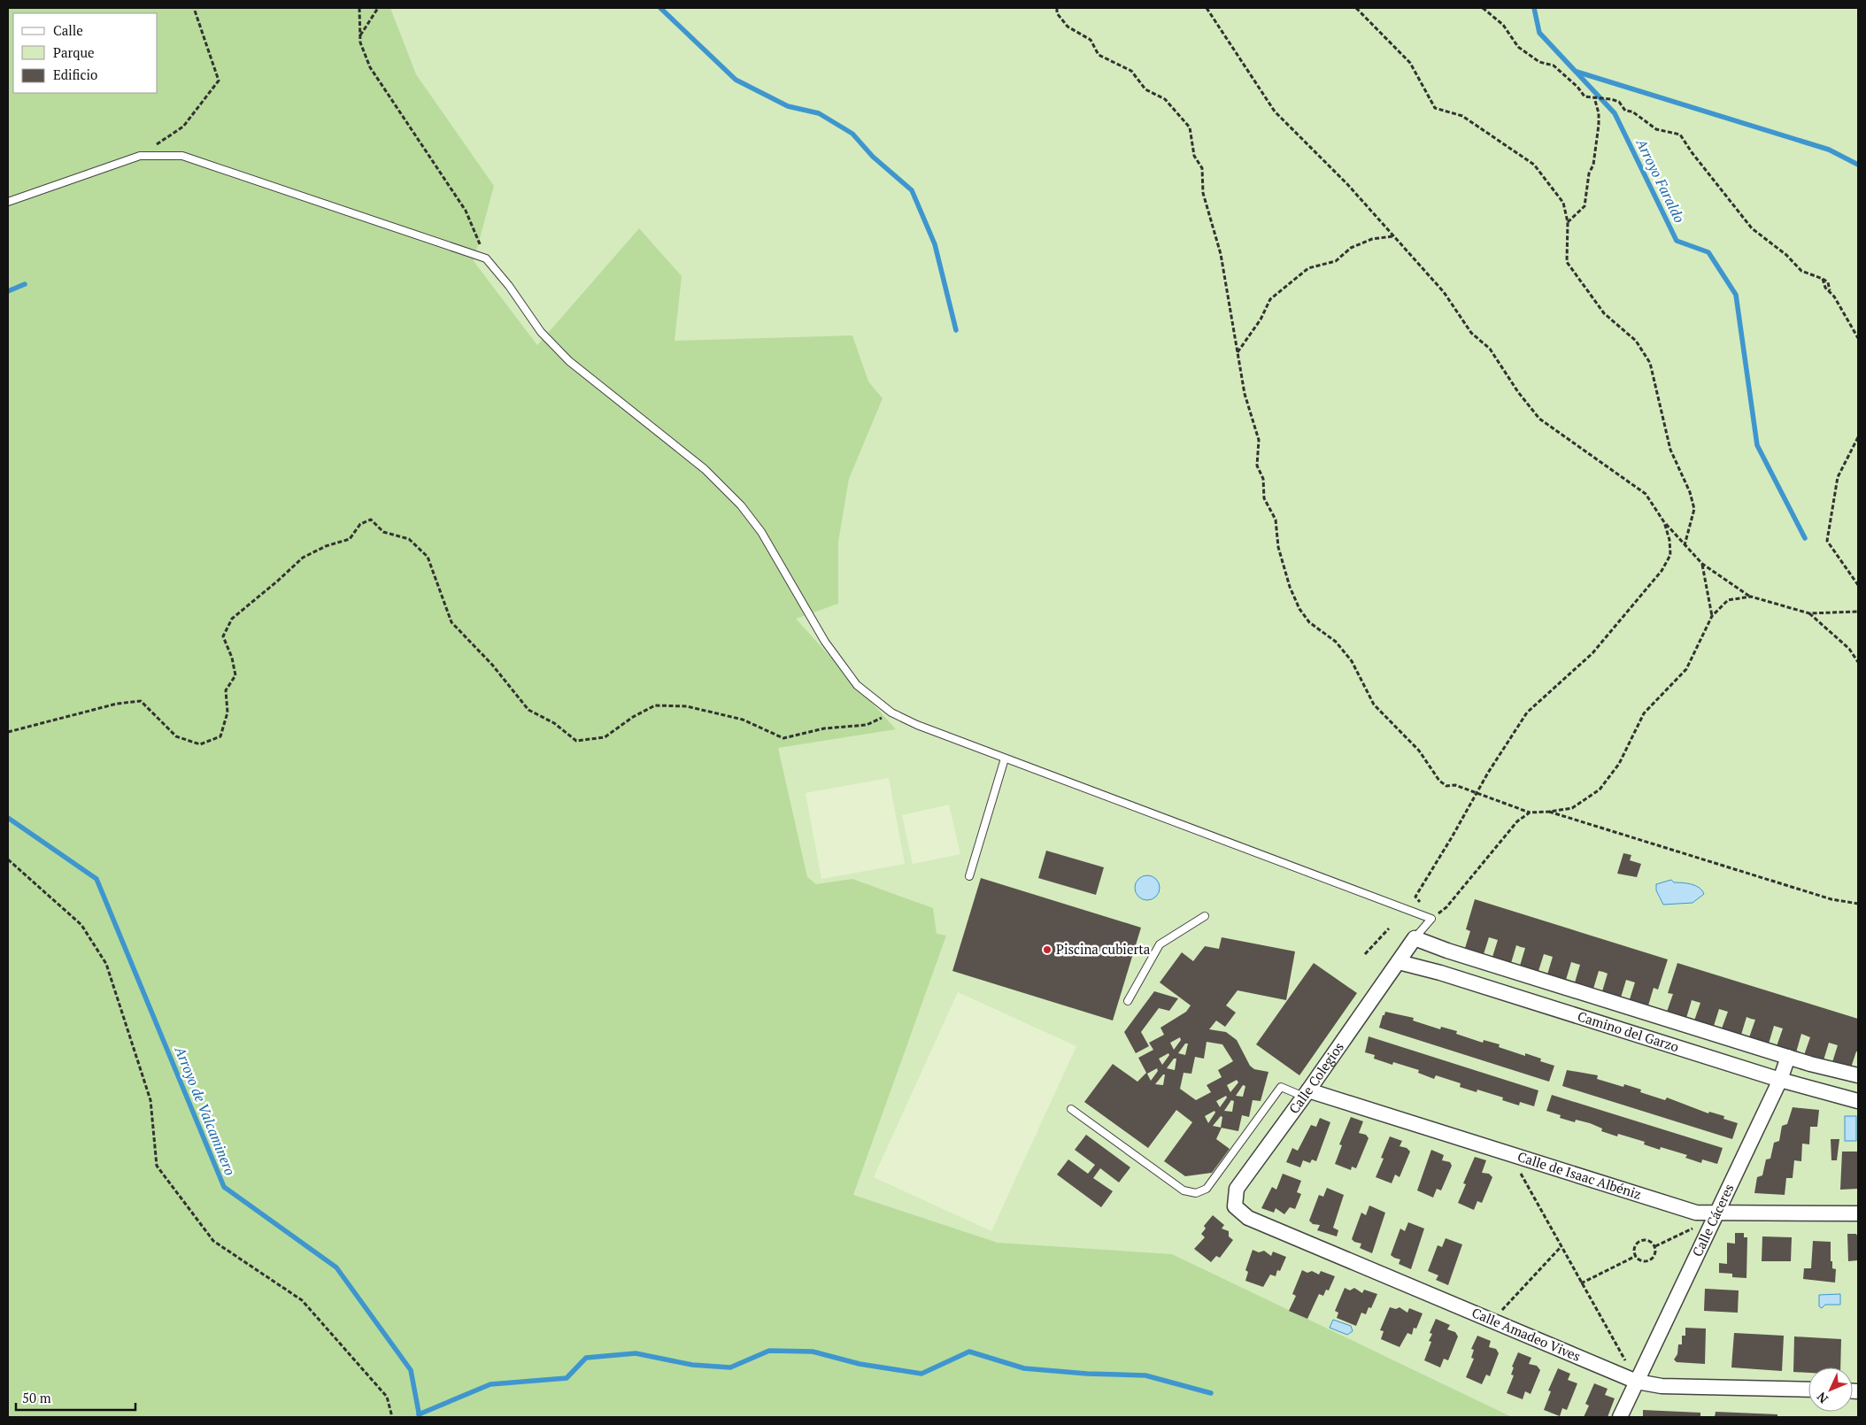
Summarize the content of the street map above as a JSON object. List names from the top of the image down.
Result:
{
  "streets": {
    "street": [
      "Camino del Garzo",
      "Calle Colegios",
      "Calle de Isaac Albéniz",
      "Calle Cáceres",
      "Calle Amadeo Vives"
    ]
  },
  "crossings": [
    ["Camino del Garzo", "Calle Colegios"],
    ["Camino del Garzo", "Calle Cáceres"],
    ["Calle Colegios", "Calle de Isaac Albéniz"],
    ["Calle Colegios", "Calle Amadeo Vives"],
    ["Calle de Isaac Albéniz", "Calle Cáceres"],
    ["Calle Cáceres", "Calle Amadeo Vives"]
  ],
  "water": ["Arroyo Faraldo", "Arroyo de Valcaminero"],
  "places": ["Piscina cubierta"],
  "legend": ["Calle", "Parque", "Edificio"],
  "scale_bar": "50 m",
  "north": "bottom left"
}
